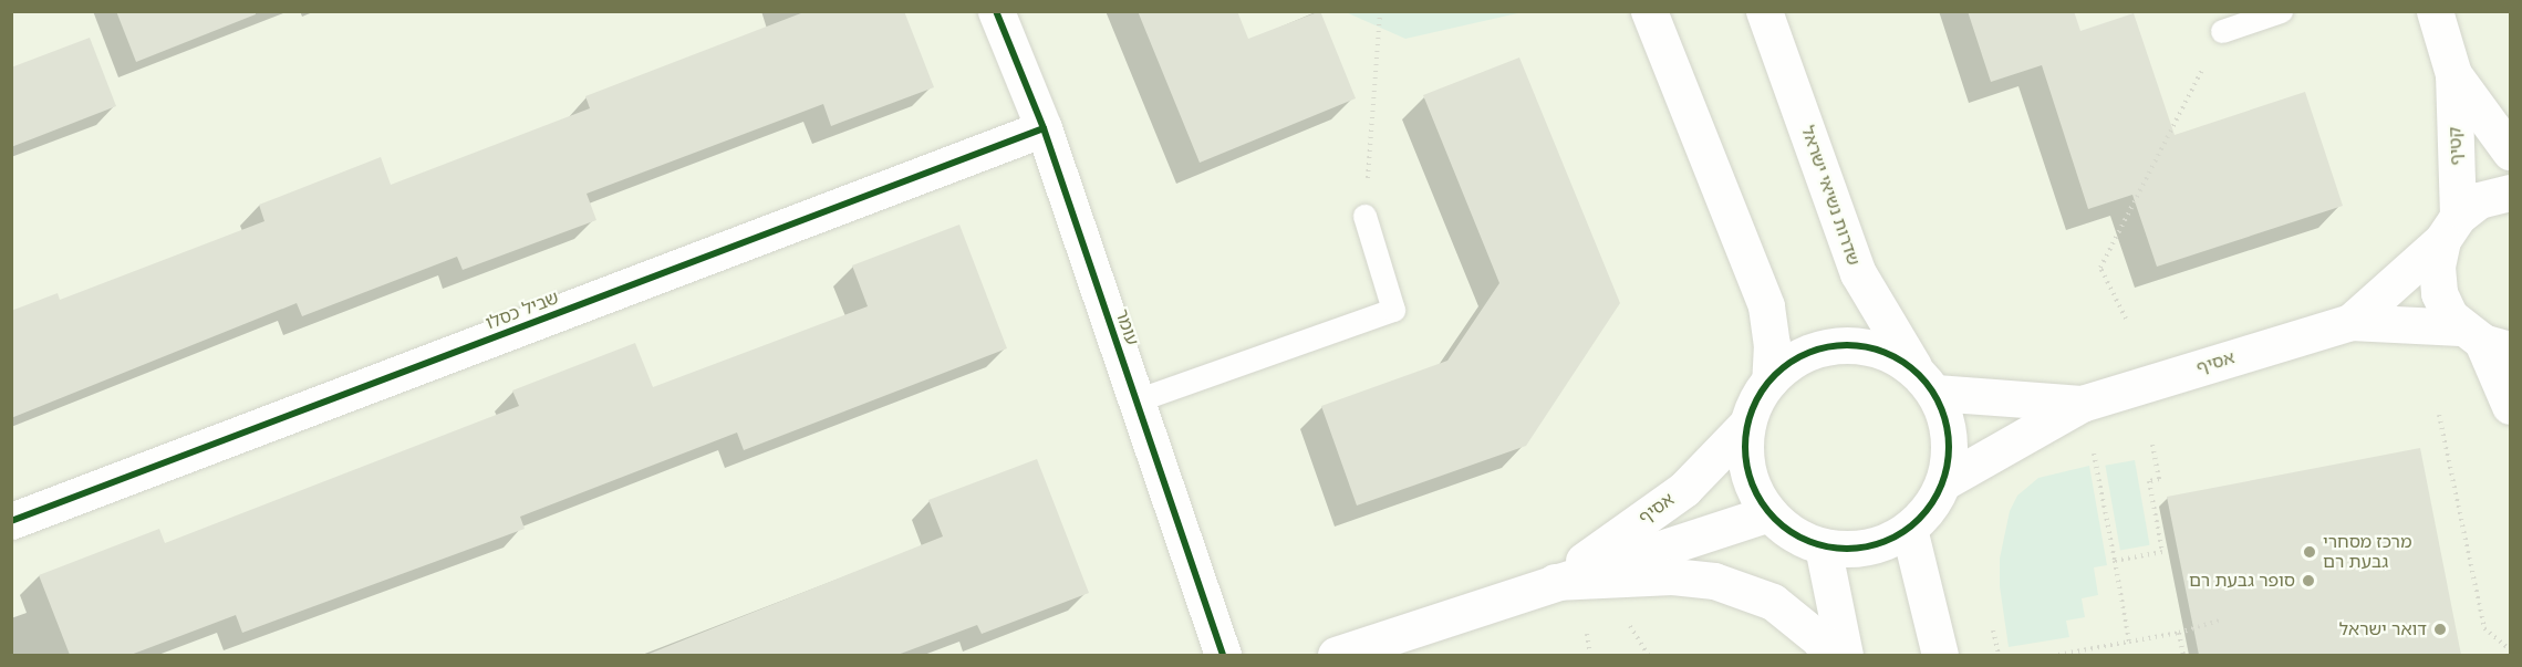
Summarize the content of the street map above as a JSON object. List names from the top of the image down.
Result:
{
  "streets": {
    "street": [
      "קטיף",
      "שדרות נשיאי ישראל",
      "שביל כסלו",
      "עומר",
      "אסיף"
    ]
  },
  "crossings": [
    ["קטיף", "אסיף"],
    ["שדרות נשיאי ישראל", "אסיף"],
    ["שביל כסלו", "עומר"]
  ],
  "places": ["מרכז מסחרי גבעת רם", "סופר גבעת רם", "דואר ישראל"]
}
